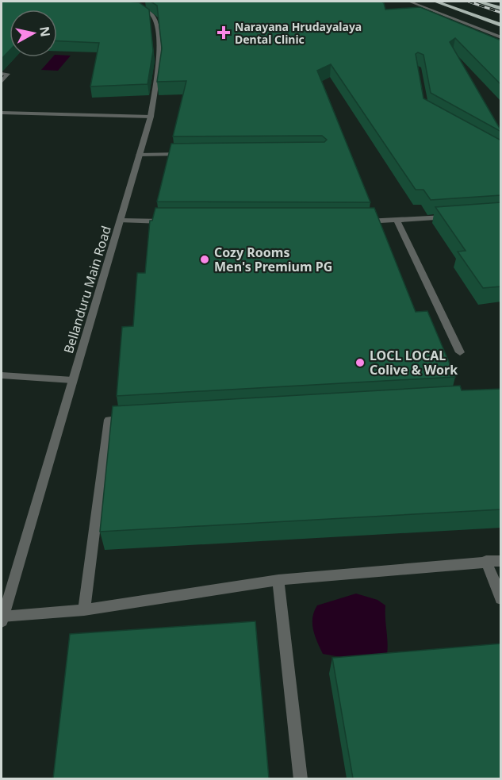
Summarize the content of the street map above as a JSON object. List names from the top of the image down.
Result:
{
  "streets": {
    "street": ["Bellanduru Main Road"]
  },
  "places": {
    "health": ["Narayana Hrudayalaya Dental Clinic"],
    "other": ["Cozy Rooms Men's Premium PG", "LOCL LOCAL Colive & Work"]
  },
  "north": "right"
}
